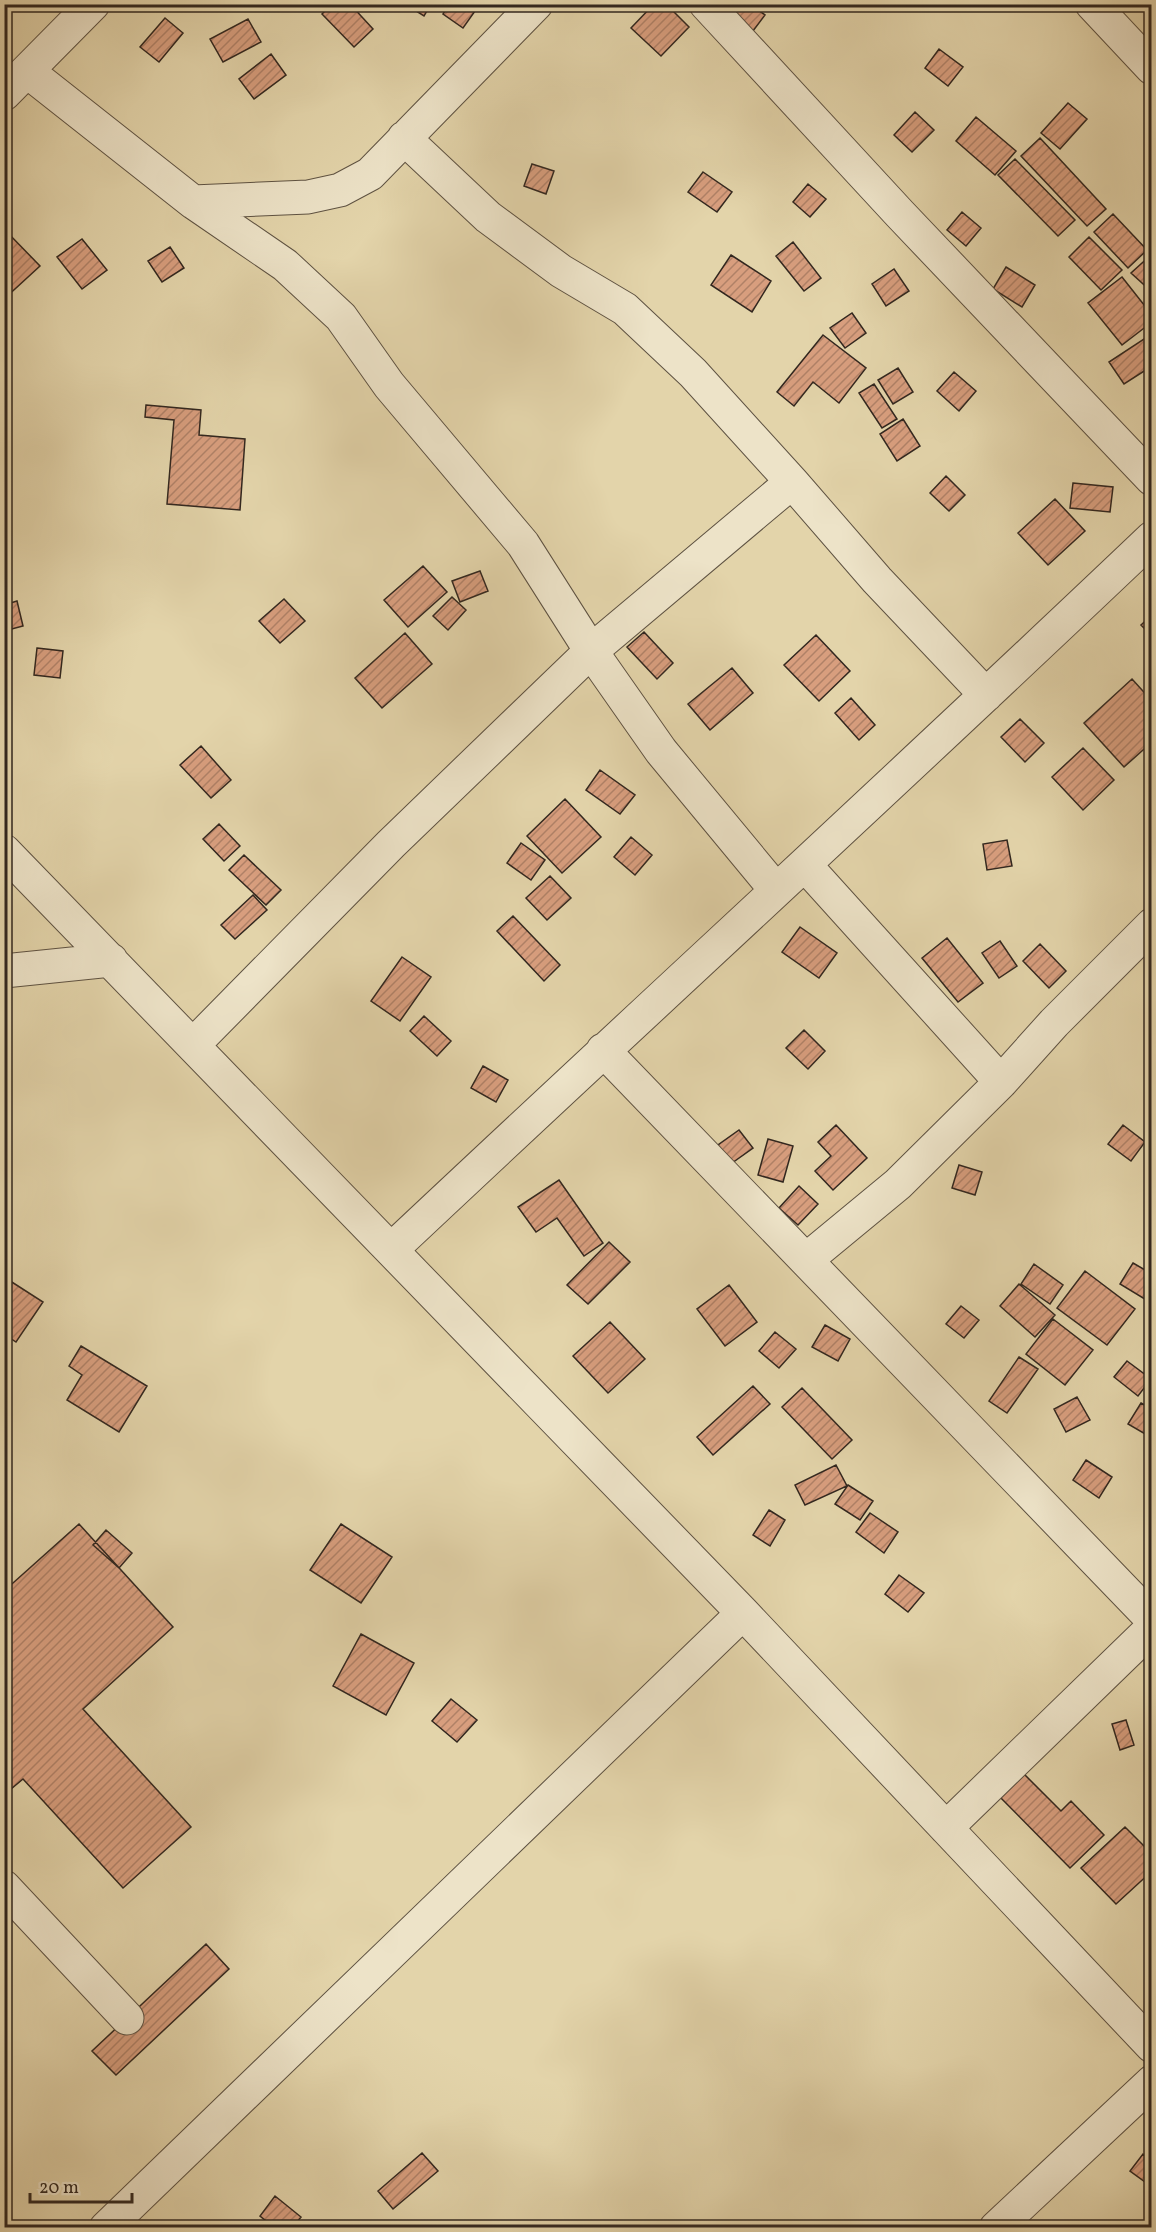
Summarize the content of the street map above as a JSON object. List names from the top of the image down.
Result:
{
  "scale_bar": "20 m"
}
